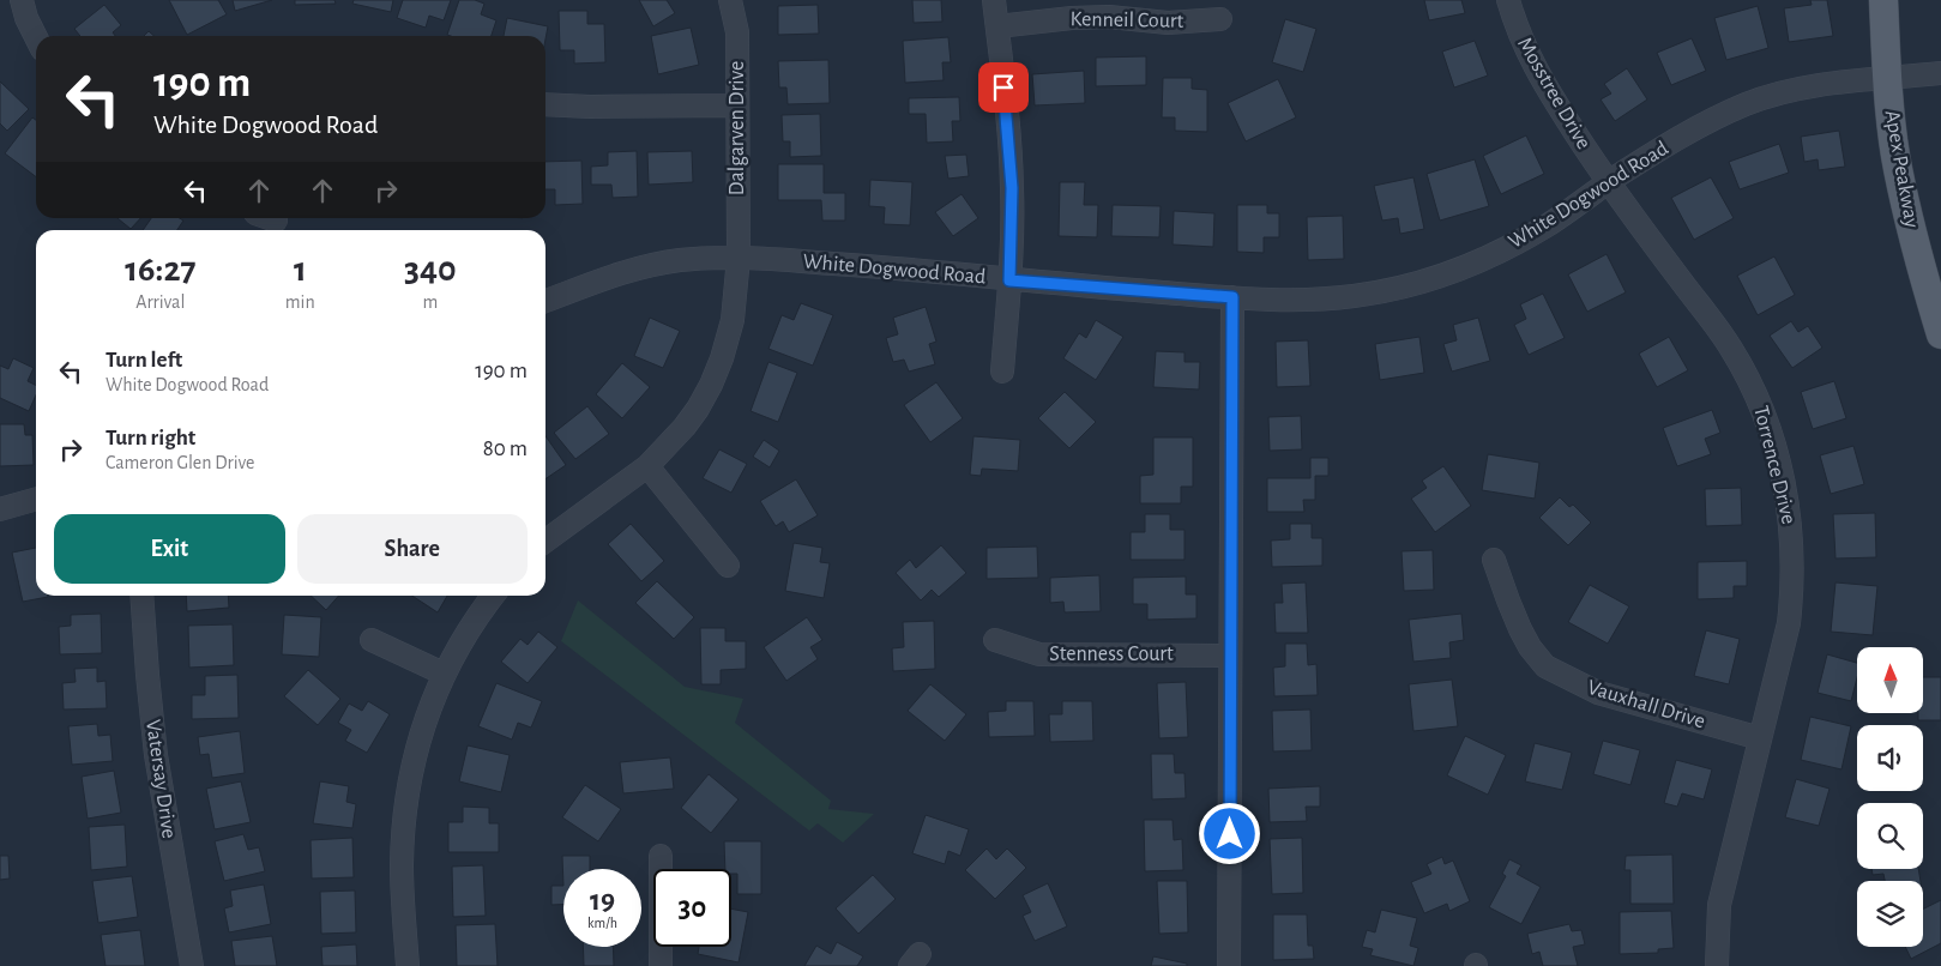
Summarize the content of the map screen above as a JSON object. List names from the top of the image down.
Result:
{
  "streets": {
    "main road": ["Apex Peakway"],
    "street": [
      "Kenneil Court",
      "Mosstree Drive",
      "Dalgarven Drive",
      "White Dogwood Road",
      "Torrence Drive",
      "Stenness Court",
      "Vauxhall Drive",
      "Vatersay Drive"
    ]
  },
  "crossings": [
    ["Mosstree Drive", "White Dogwood Road"],
    ["Mosstree Drive", "Torrence Drive"],
    ["Dalgarven Drive", "White Dogwood Road"],
    ["Apex Peakway", "White Dogwood Road"],
    ["White Dogwood Road", "Torrence Drive"],
    ["Torrence Drive", "Vauxhall Drive"]
  ],
  "north": "top",
  "page": {
    "turn": ["190 m", "White Dogwood Road"],
    "eta": [
      "16:27",
      "Arrival",
      "1",
      "min",
      "340",
      "m"
    ],
    "list": [
      {
        "name": "Turn left",
        "note": "White Dogwood Road",
        "value": "190 m"
      },
      {
        "name": "Turn right",
        "note": "Cameron Glen Drive",
        "value": "80 m"
      }
    ],
    "buttons": ["Exit", "Share"],
    "speed": "19 km/h",
    "limit": "30"
  }
}
